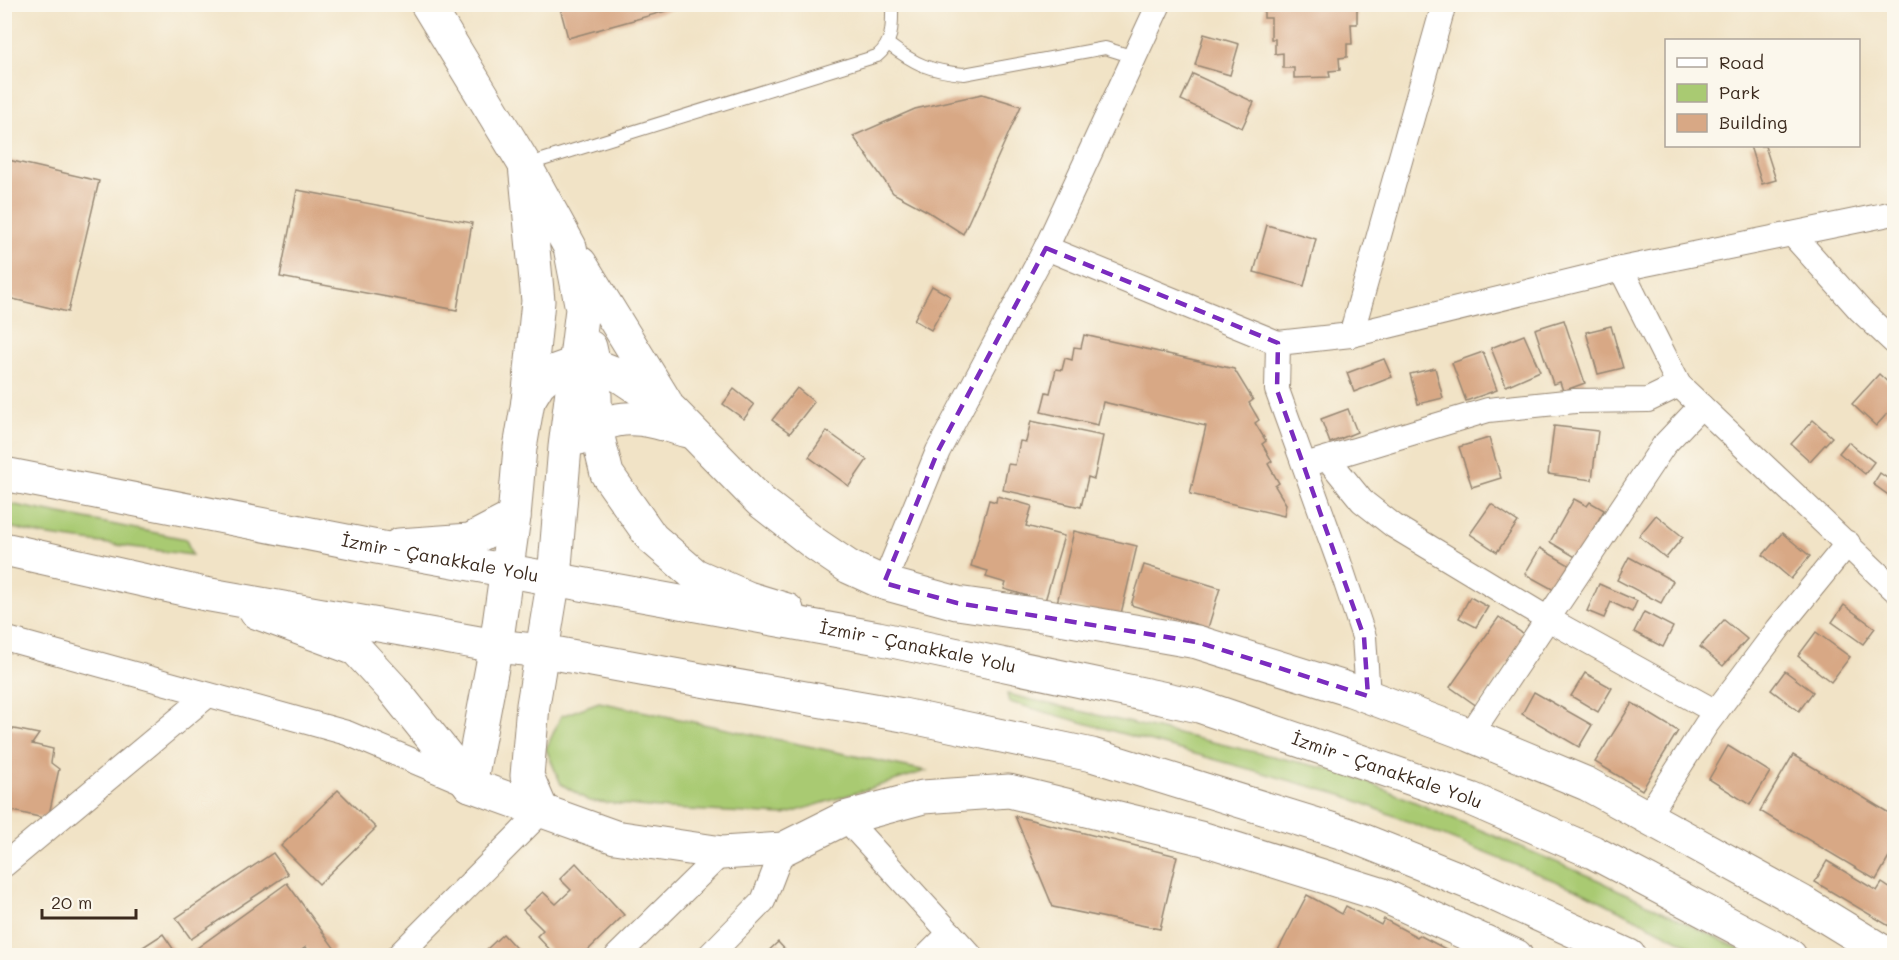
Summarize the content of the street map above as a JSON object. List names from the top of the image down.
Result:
{
  "streets": {
    "main road": ["İzmir - Çanakkale Yolu"]
  },
  "legend": ["Road", "Park", "Building"],
  "scale_bar": "20 m"
}
